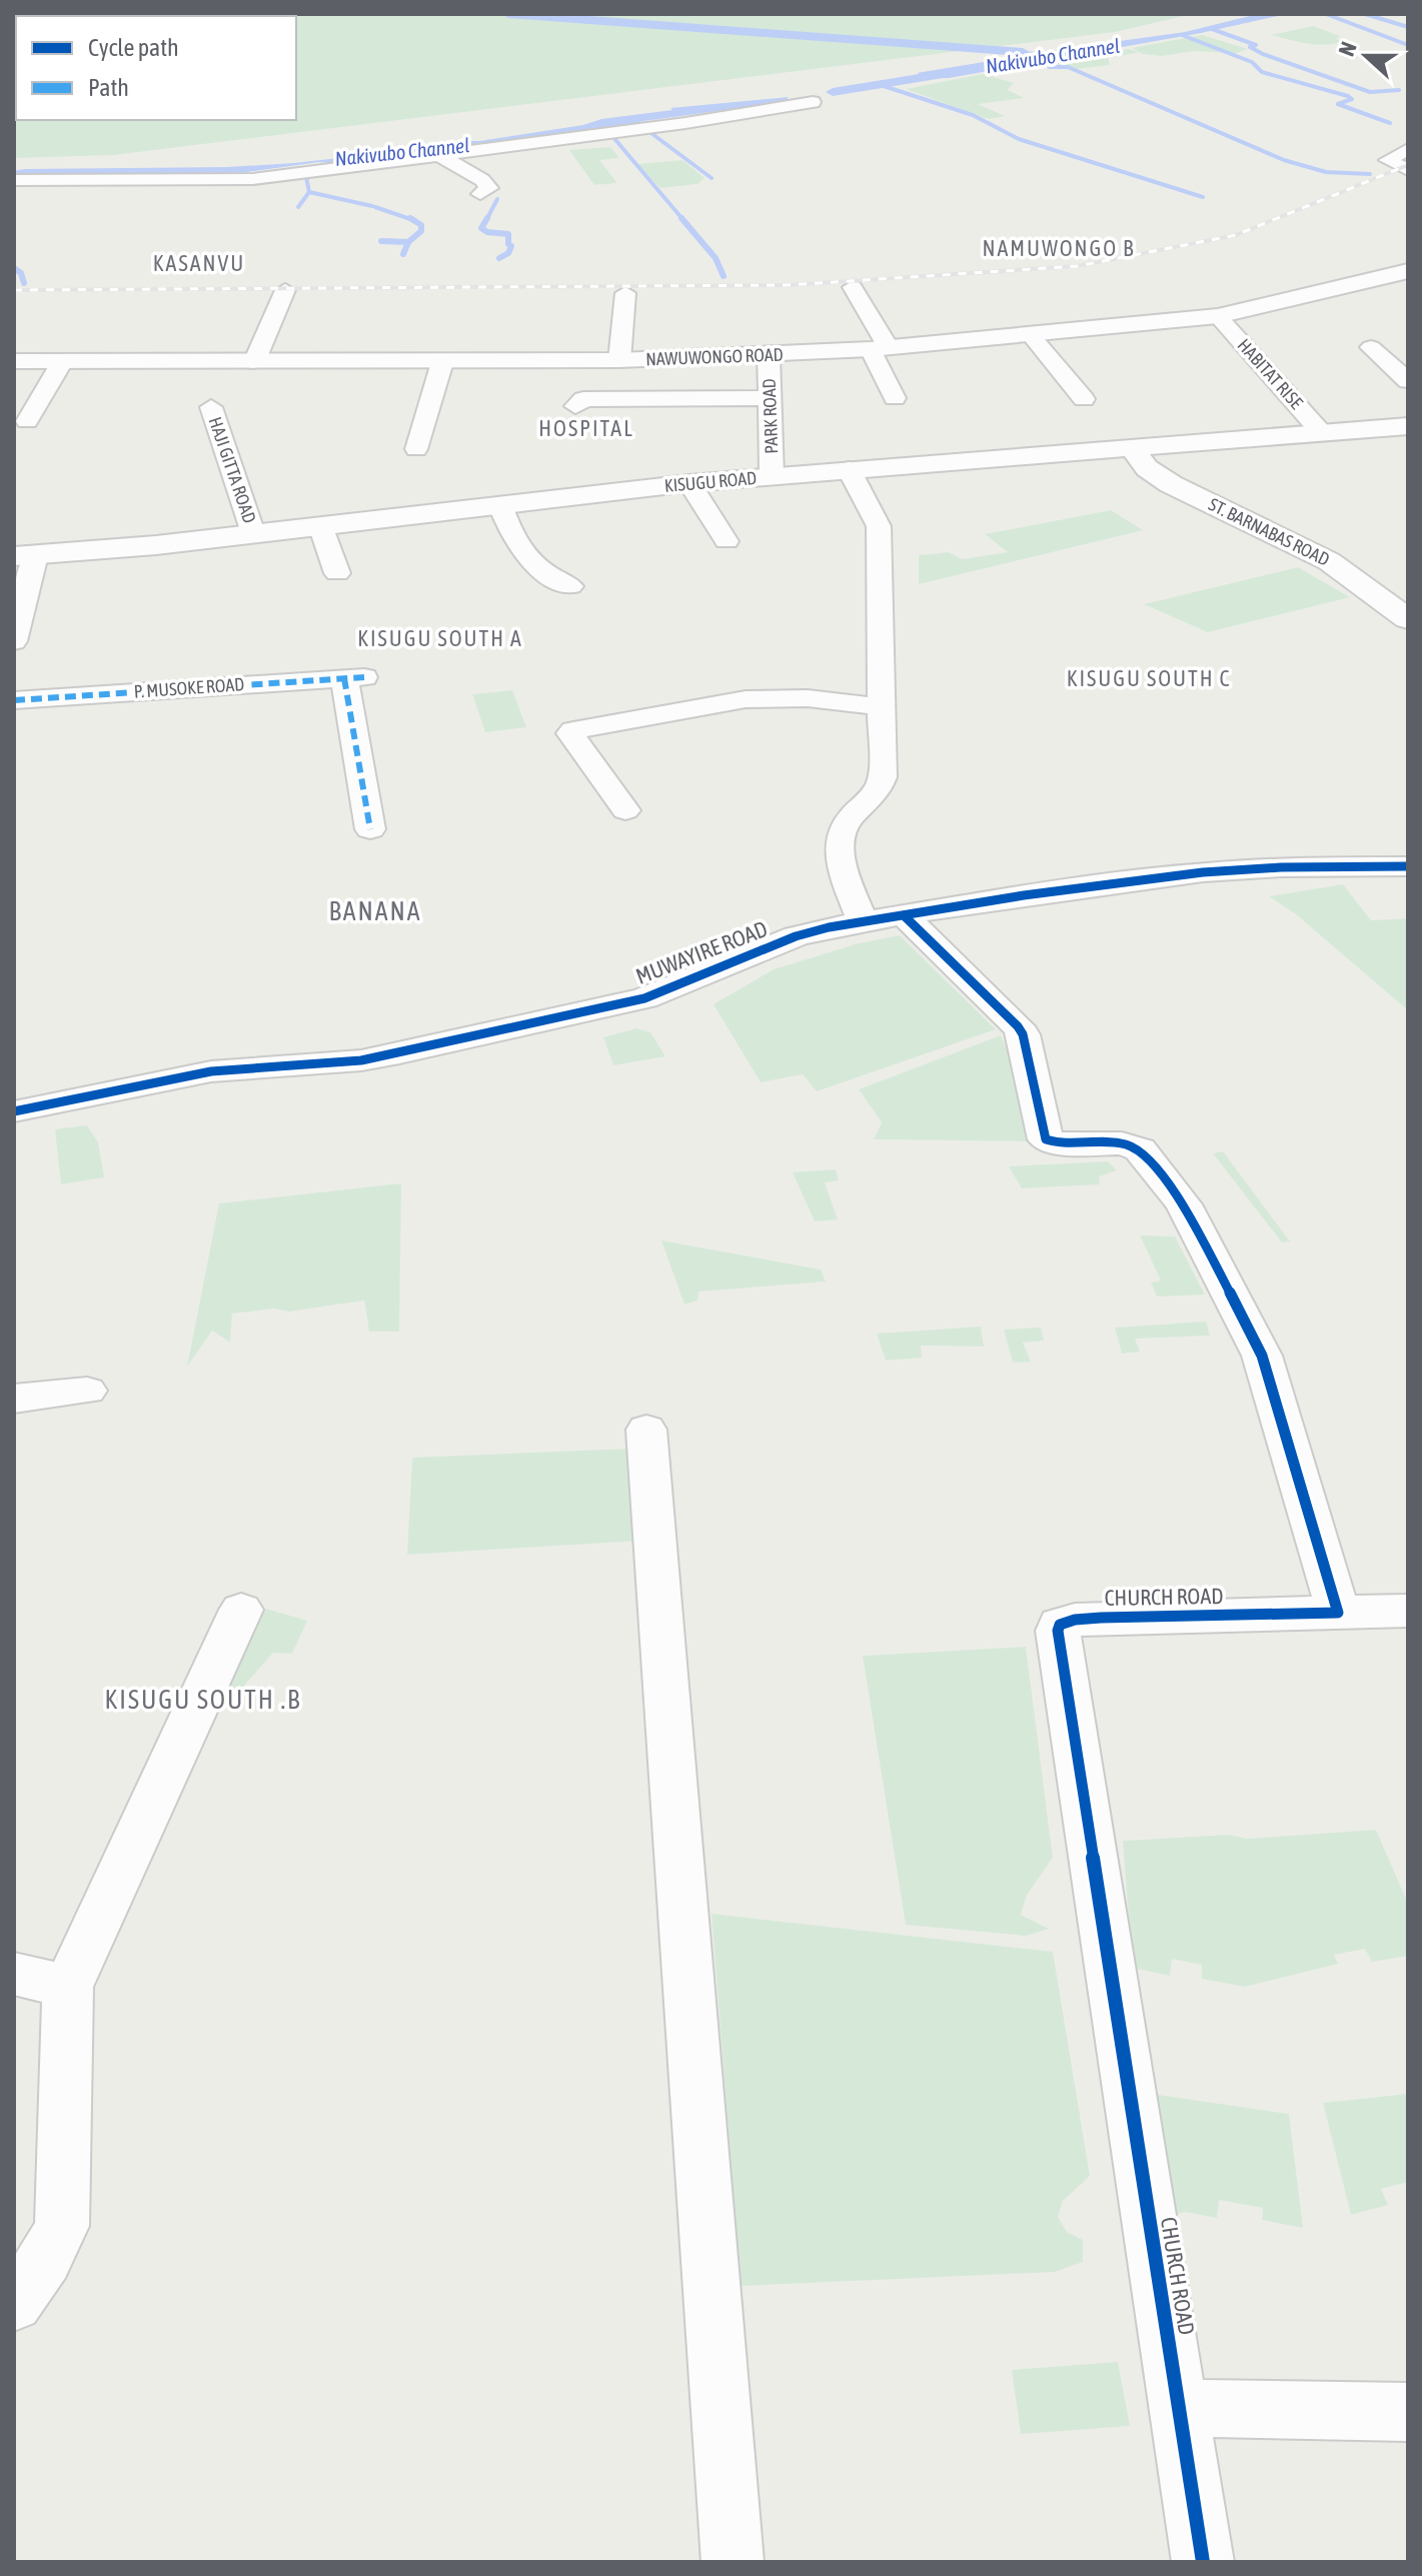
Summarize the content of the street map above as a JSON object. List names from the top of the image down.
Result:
{
  "streets": {
    "street": [
      "NAWUWONGO ROAD",
      "HABITAT RISE",
      "PARK ROAD",
      "HAJI GITTA ROAD",
      "KISUGU ROAD",
      "ST. BARNABAS ROAD",
      "P. MUSOKE ROAD",
      "MUWAYIRE ROAD",
      "CHURCH ROAD"
    ]
  },
  "crossings": [
    ["NAWUWONGO ROAD", "HABITAT RISE"],
    ["NAWUWONGO ROAD", "PARK ROAD"],
    ["HABITAT RISE", "KISUGU ROAD"],
    ["PARK ROAD", "KISUGU ROAD"],
    ["HAJI GITTA ROAD", "KISUGU ROAD"],
    ["KISUGU ROAD", "ST. BARNABAS ROAD"]
  ],
  "districts": [
    "NAMUWONGO B",
    "KASANVU",
    "HOSPITAL",
    "KISUGU SOUTH A",
    "KISUGU SOUTH C",
    "BANANA",
    "KISUGU SOUTH .B"
  ],
  "water": ["Nakivubo Channel"],
  "legend": ["Cycle path", "Path"],
  "north": "left"
}
